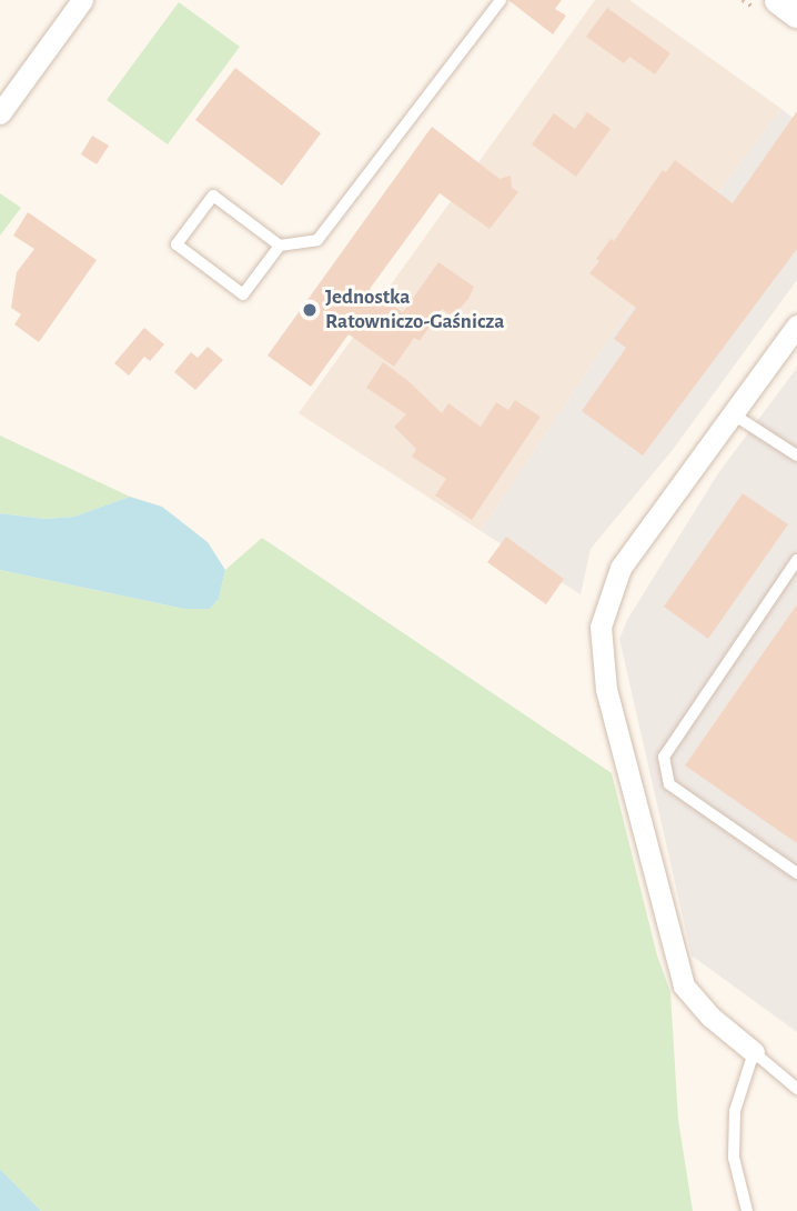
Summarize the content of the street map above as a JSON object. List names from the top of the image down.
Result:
{
  "places": ["Jednostka Ratowniczo-Gaśnicza"]
}
